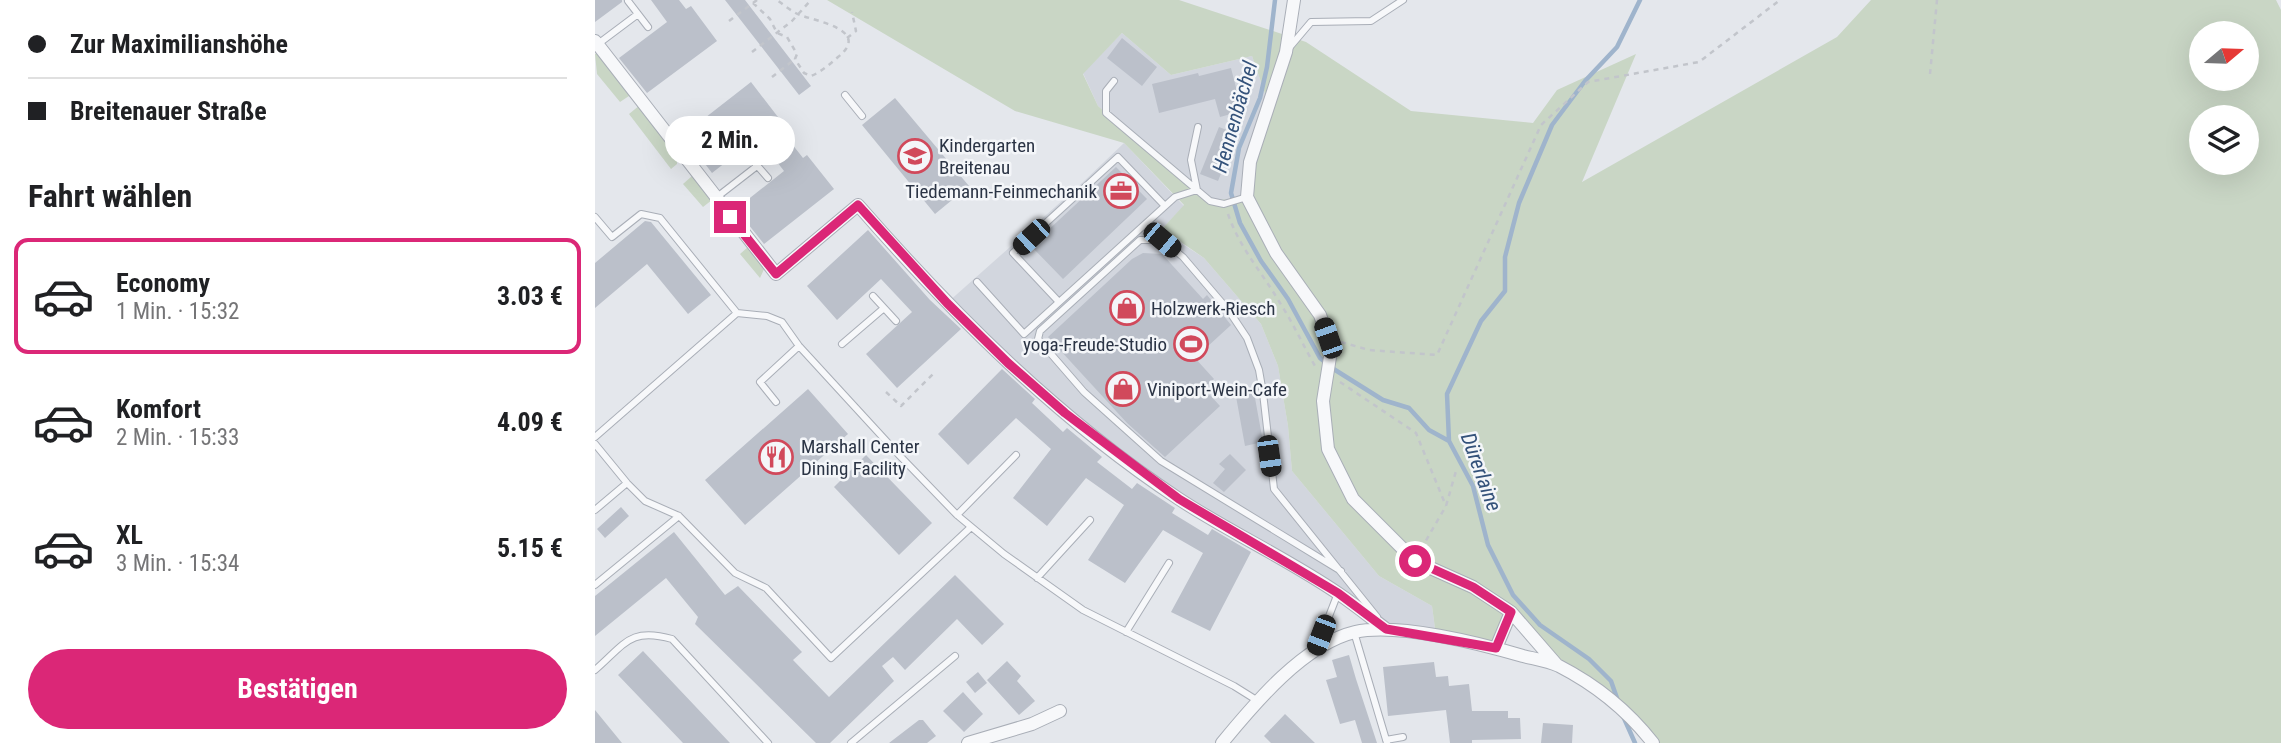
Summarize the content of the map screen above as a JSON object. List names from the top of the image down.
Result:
{
  "water": ["Hennenbächel", "Dürerlaine"],
  "places": {
    "school or university": ["Kindergarten Breitenau"],
    "office": ["Tiedemann-Feinmechanik"],
    "shop": ["Holzwerk-Riesch", "Viniport-Wein-Cafe"],
    "sports": ["yoga-Freude-Studio"],
    "restaurant": ["Marshall Center Dining Facility"]
  },
  "north": "right",
  "page": {
    "banner": ["Zur Maximilianshöhe", "Breitenauer Straße"],
    "bubble": "2 Min.",
    "heading": "Fahrt wählen",
    "list": [
      {
        "name": "Economy",
        "note": "1 Min. · 15:32",
        "value": "3.03 €"
      },
      {
        "name": "Komfort",
        "note": "2 Min. · 15:33",
        "value": "4.09 €"
      },
      {
        "name": "XL",
        "note": "3 Min. · 15:34",
        "value": "5.15 €"
      }
    ],
    "buttons": "Bestätigen"
  }
}
